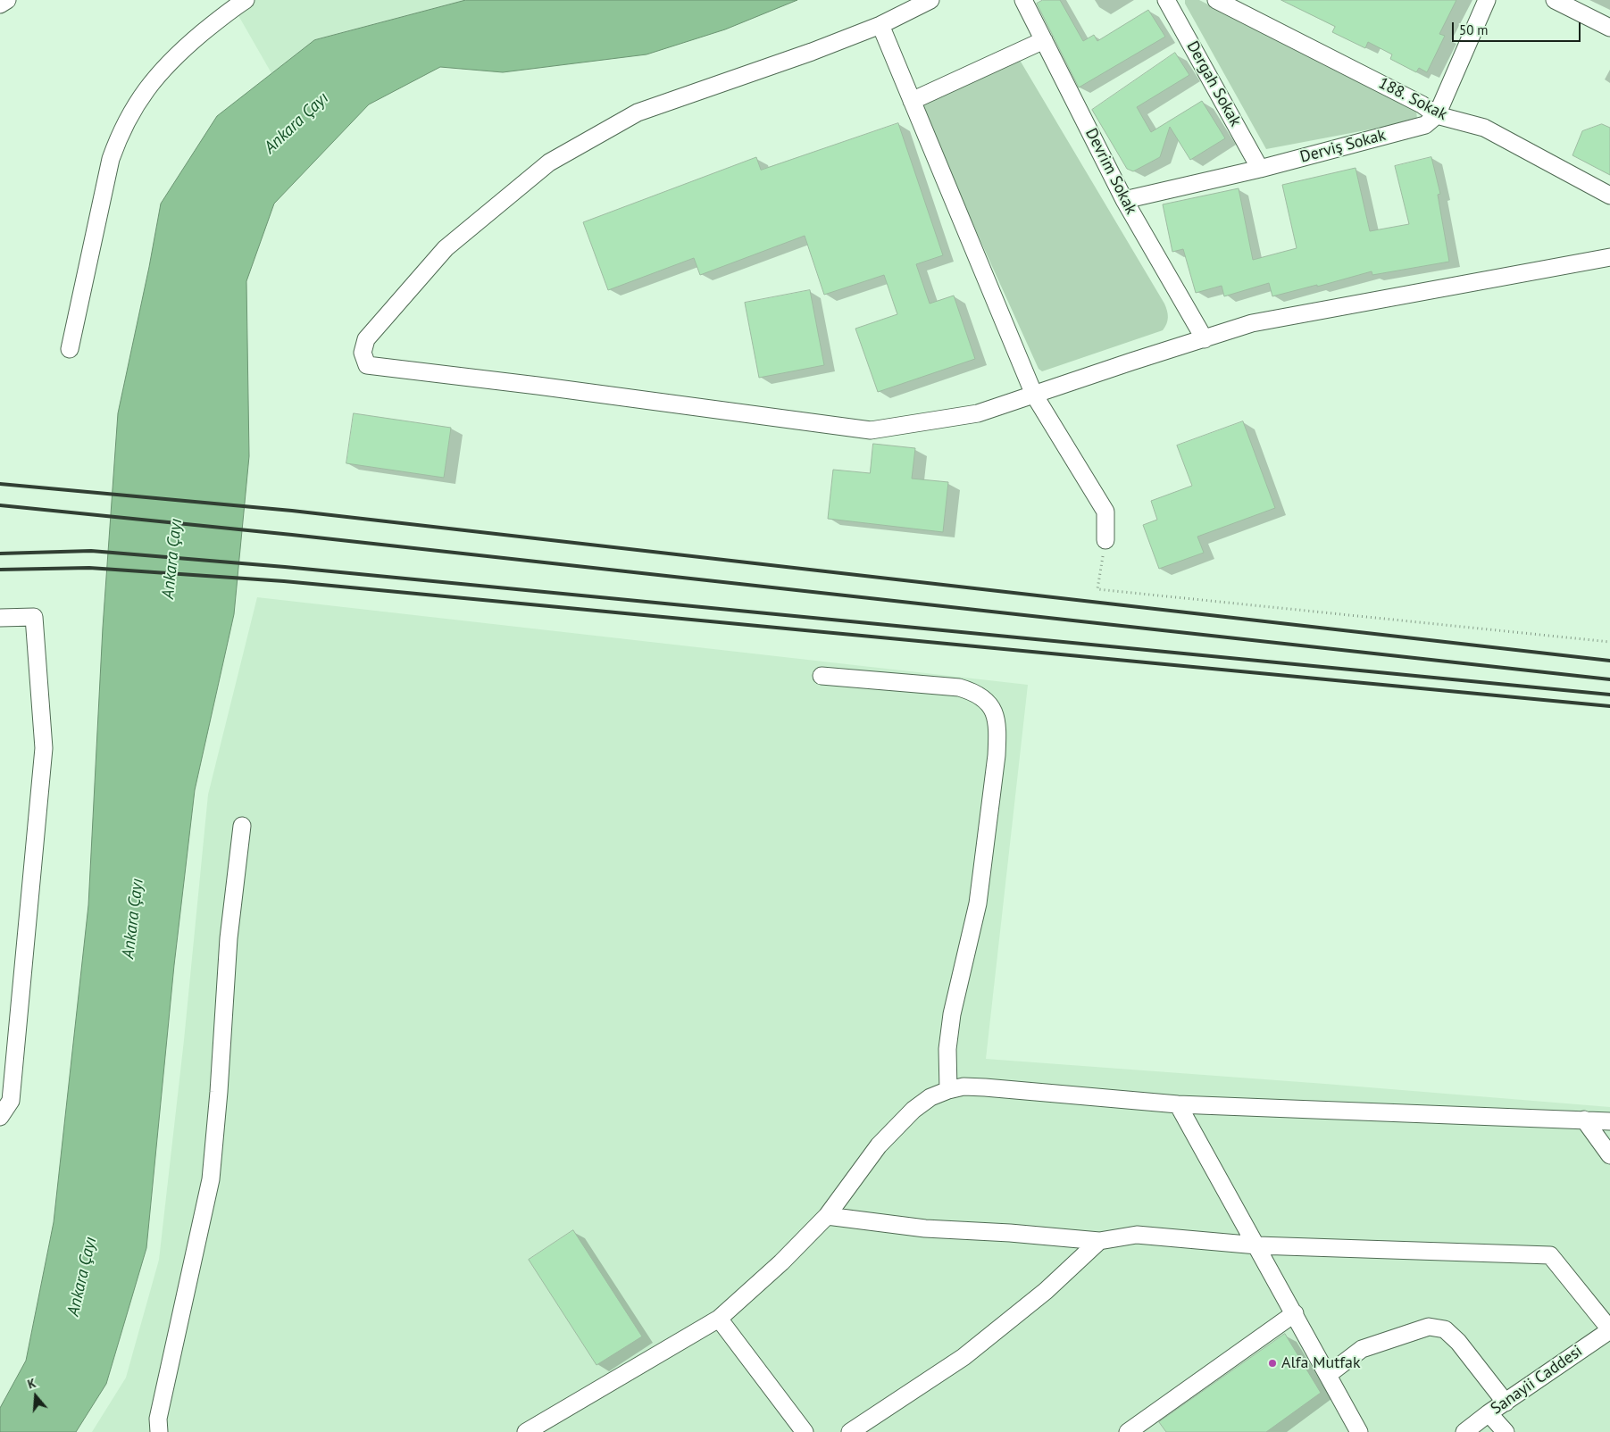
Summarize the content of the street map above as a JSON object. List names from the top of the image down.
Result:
{
  "streets": {
    "street": [
      "Dergah Sokak",
      "188. Sokak",
      "Derviş Sokak",
      "Devrim Sokak",
      "Sanayii Caddesi"
    ]
  },
  "crossings": [
    ["Dergah Sokak", "Derviş Sokak"],
    ["188. Sokak", "Derviş Sokak"],
    ["Derviş Sokak", "Devrim Sokak"]
  ],
  "water": ["Ankara Çayı"],
  "places": ["Alfa Mutfak"],
  "scale_bar": "50 m",
  "north": "top"
}
